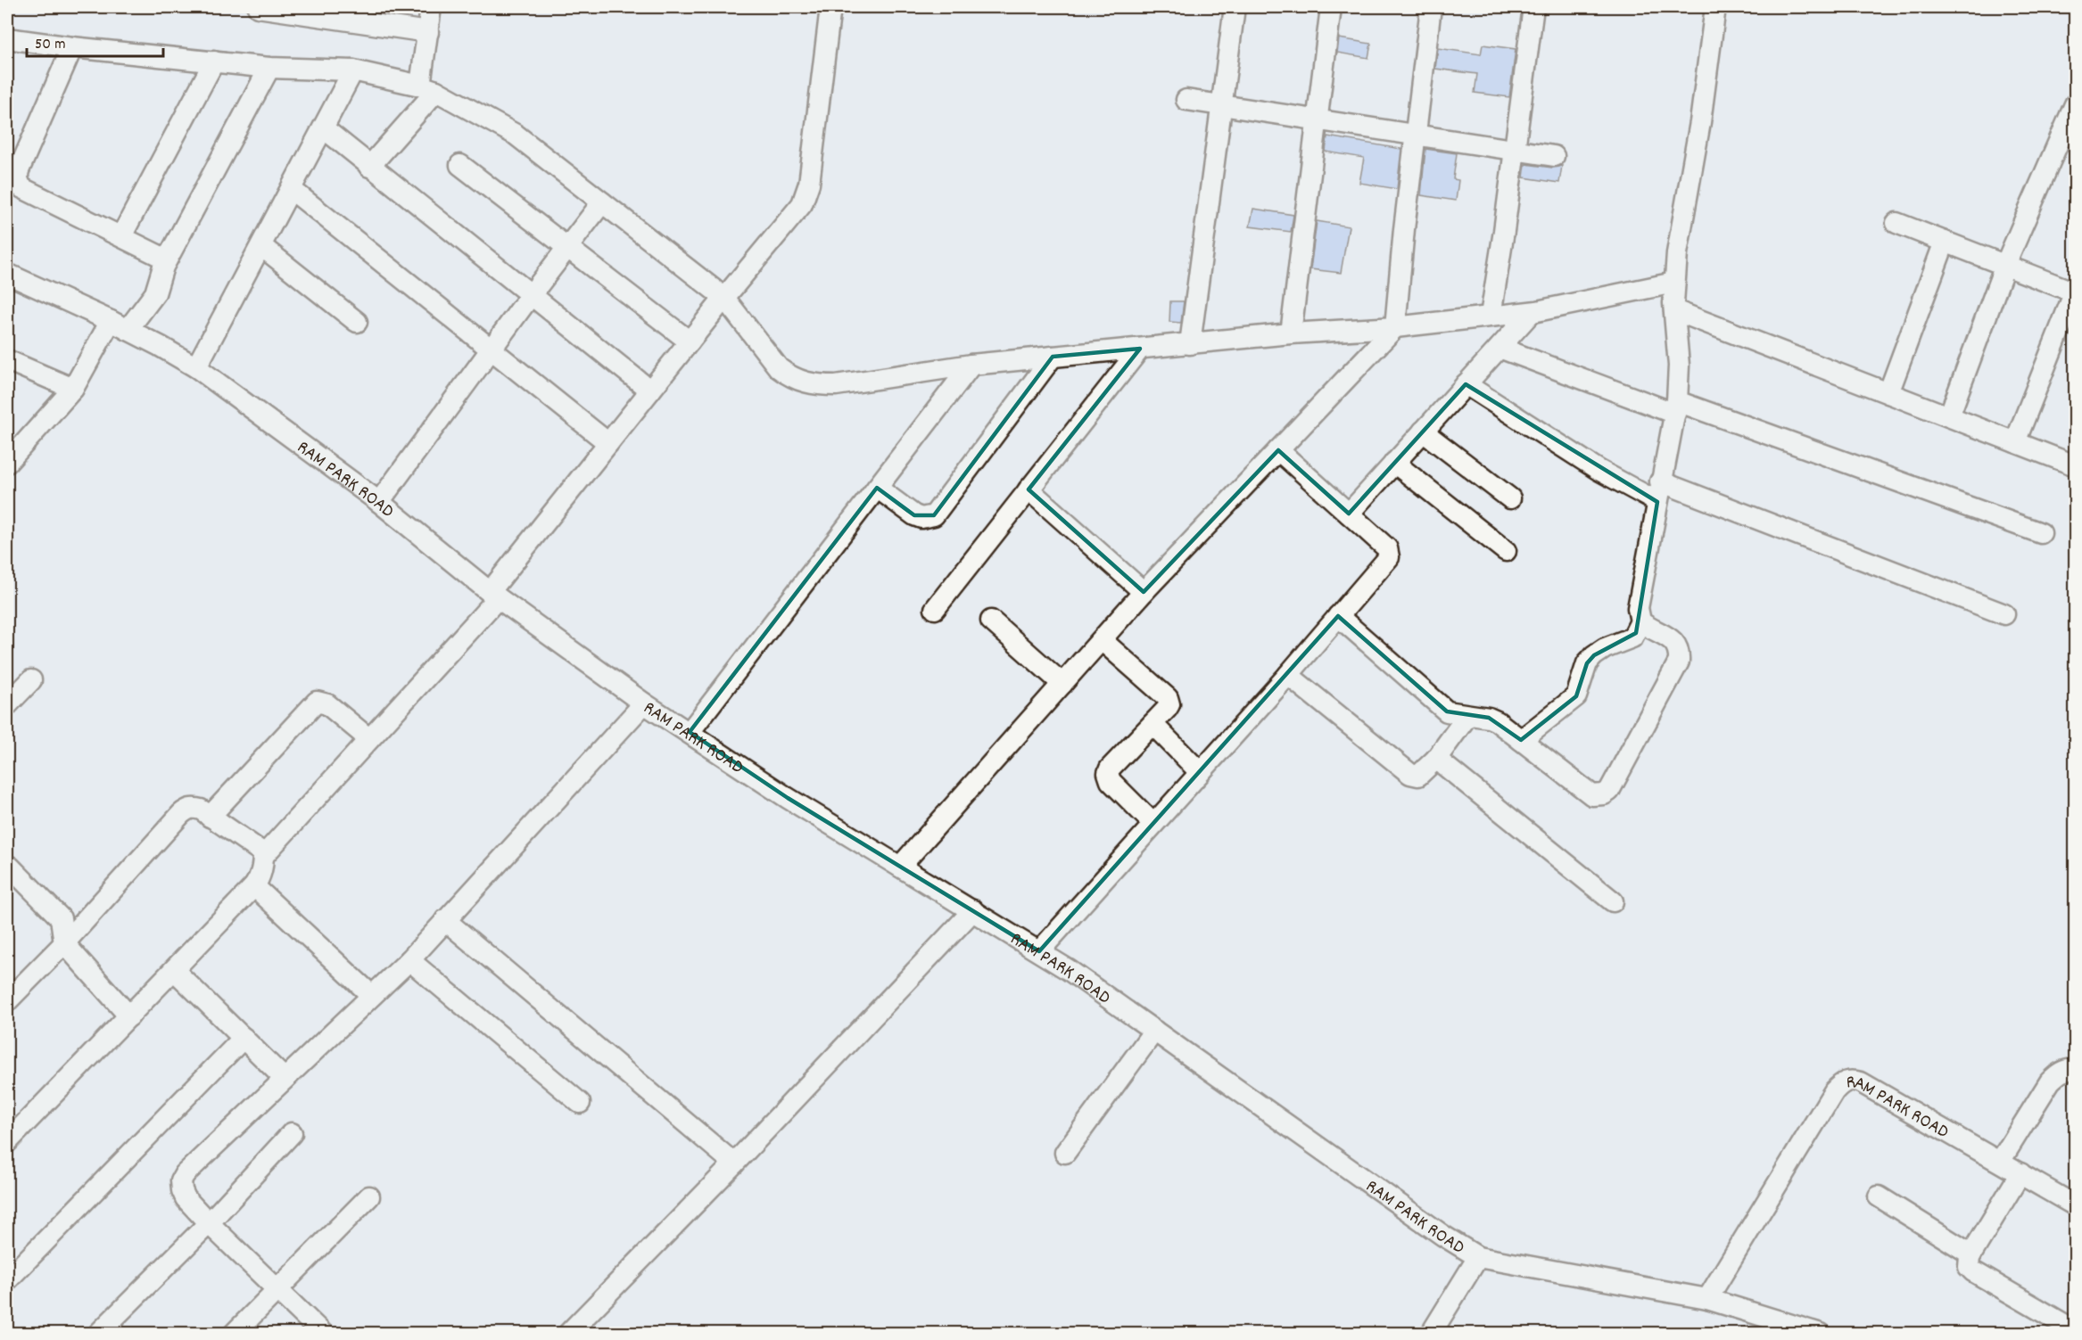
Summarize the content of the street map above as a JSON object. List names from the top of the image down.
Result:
{
  "streets": {
    "street": ["RAM PARK ROAD"]
  },
  "scale_bar": "50 m"
}
